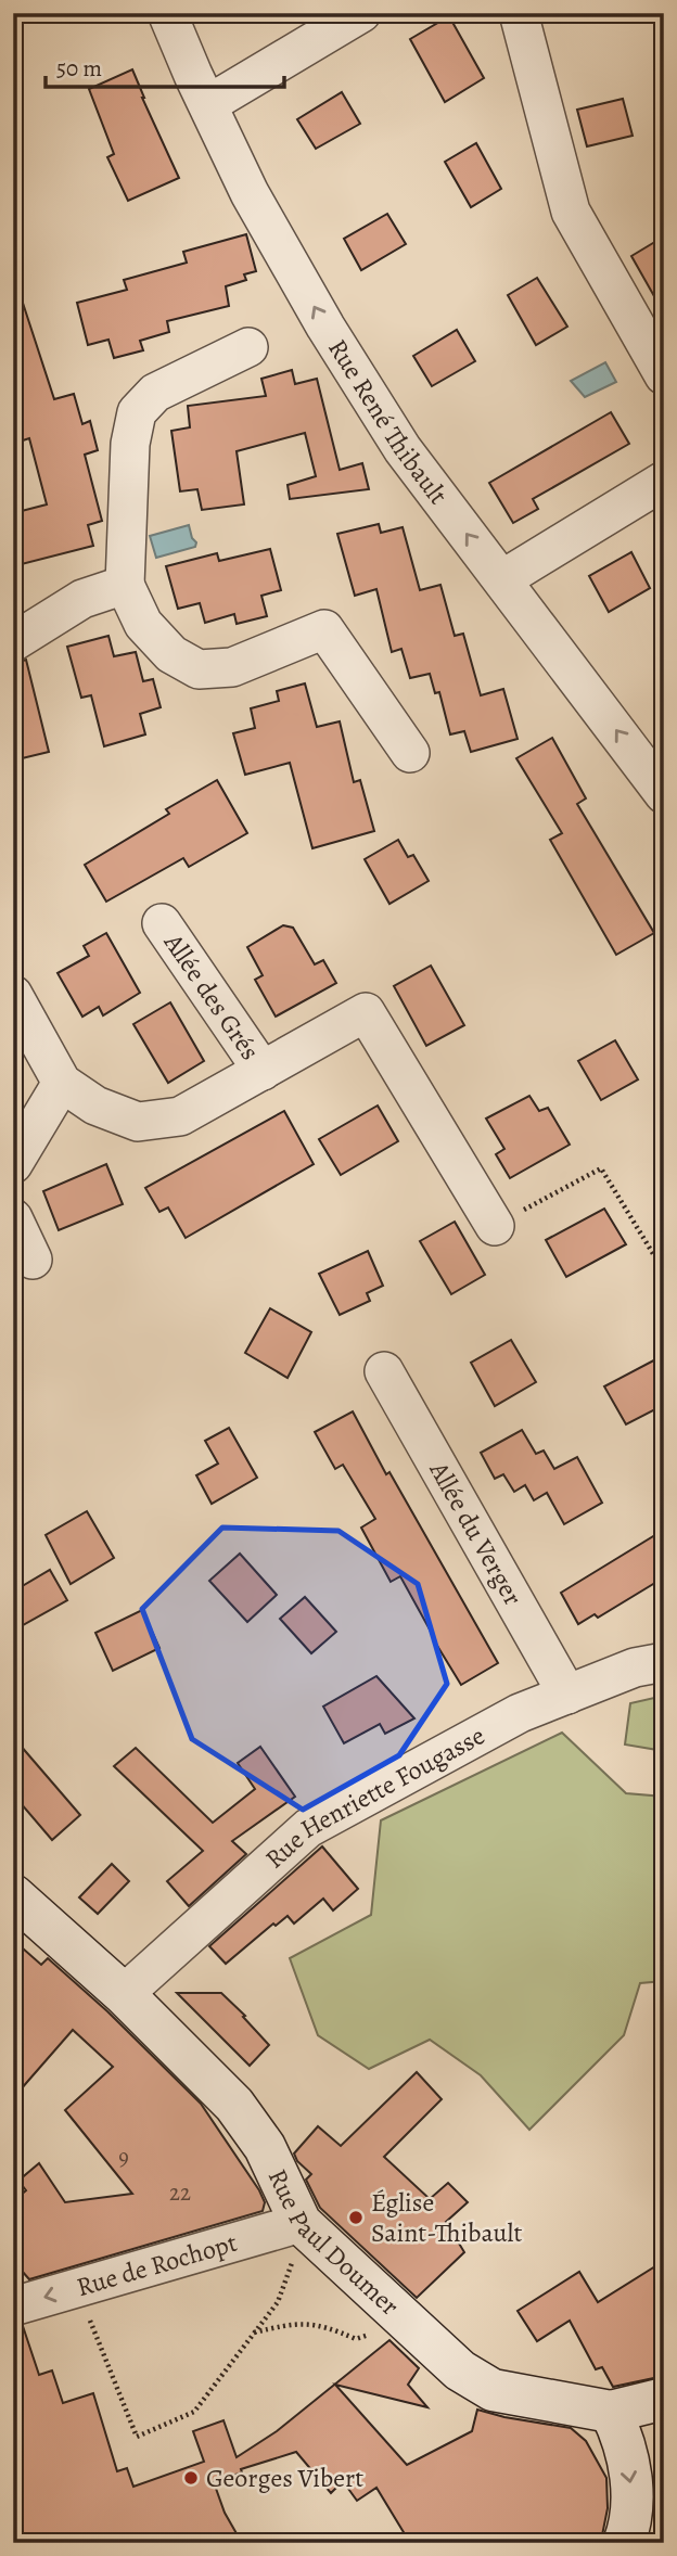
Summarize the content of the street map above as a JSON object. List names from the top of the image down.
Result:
{
  "streets": {
    "street": [
      "Rue René Thibault",
      "Allée des Grés",
      "Allée du Verger",
      "Rue Henriette Fougasse",
      "Rue Paul Doumer",
      "Rue de Rochopt"
    ]
  },
  "crossings": [
    ["Allée du Verger", "Rue Henriette Fougasse"],
    ["Rue Henriette Fougasse", "Rue Paul Doumer"],
    ["Rue Paul Doumer", "Rue de Rochopt"]
  ],
  "places": ["Église Saint-Thibault", "Georges Vibert"],
  "house_numbers": ["9", "22"],
  "scale_bar": "50 m"
}
